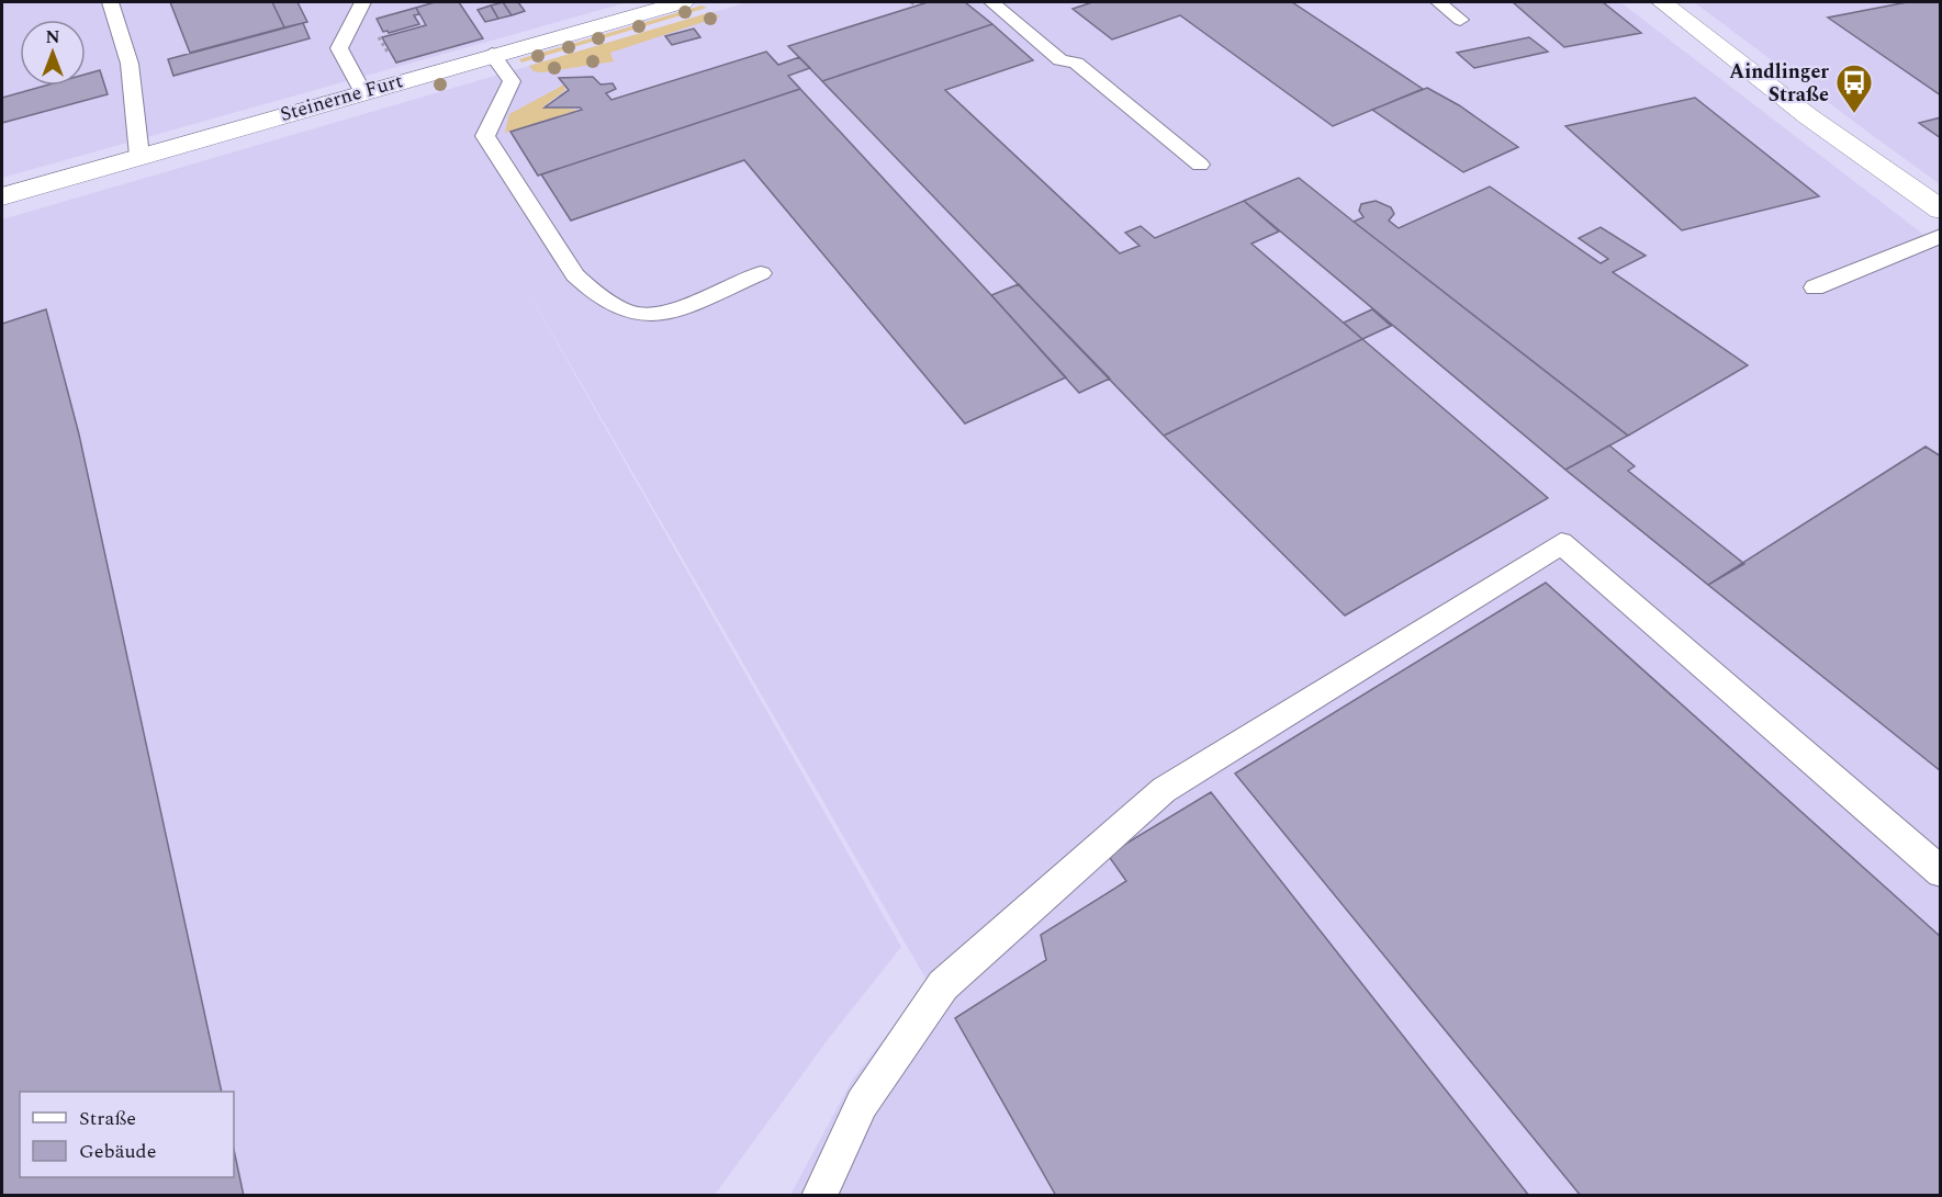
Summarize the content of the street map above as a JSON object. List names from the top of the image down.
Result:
{
  "streets": {
    "street": ["Steinerne Furt"]
  },
  "places": {
    "bus stop": ["Aindlinger Straße"]
  },
  "legend": ["Straße", "Gebäude"],
  "north": "top"
}
